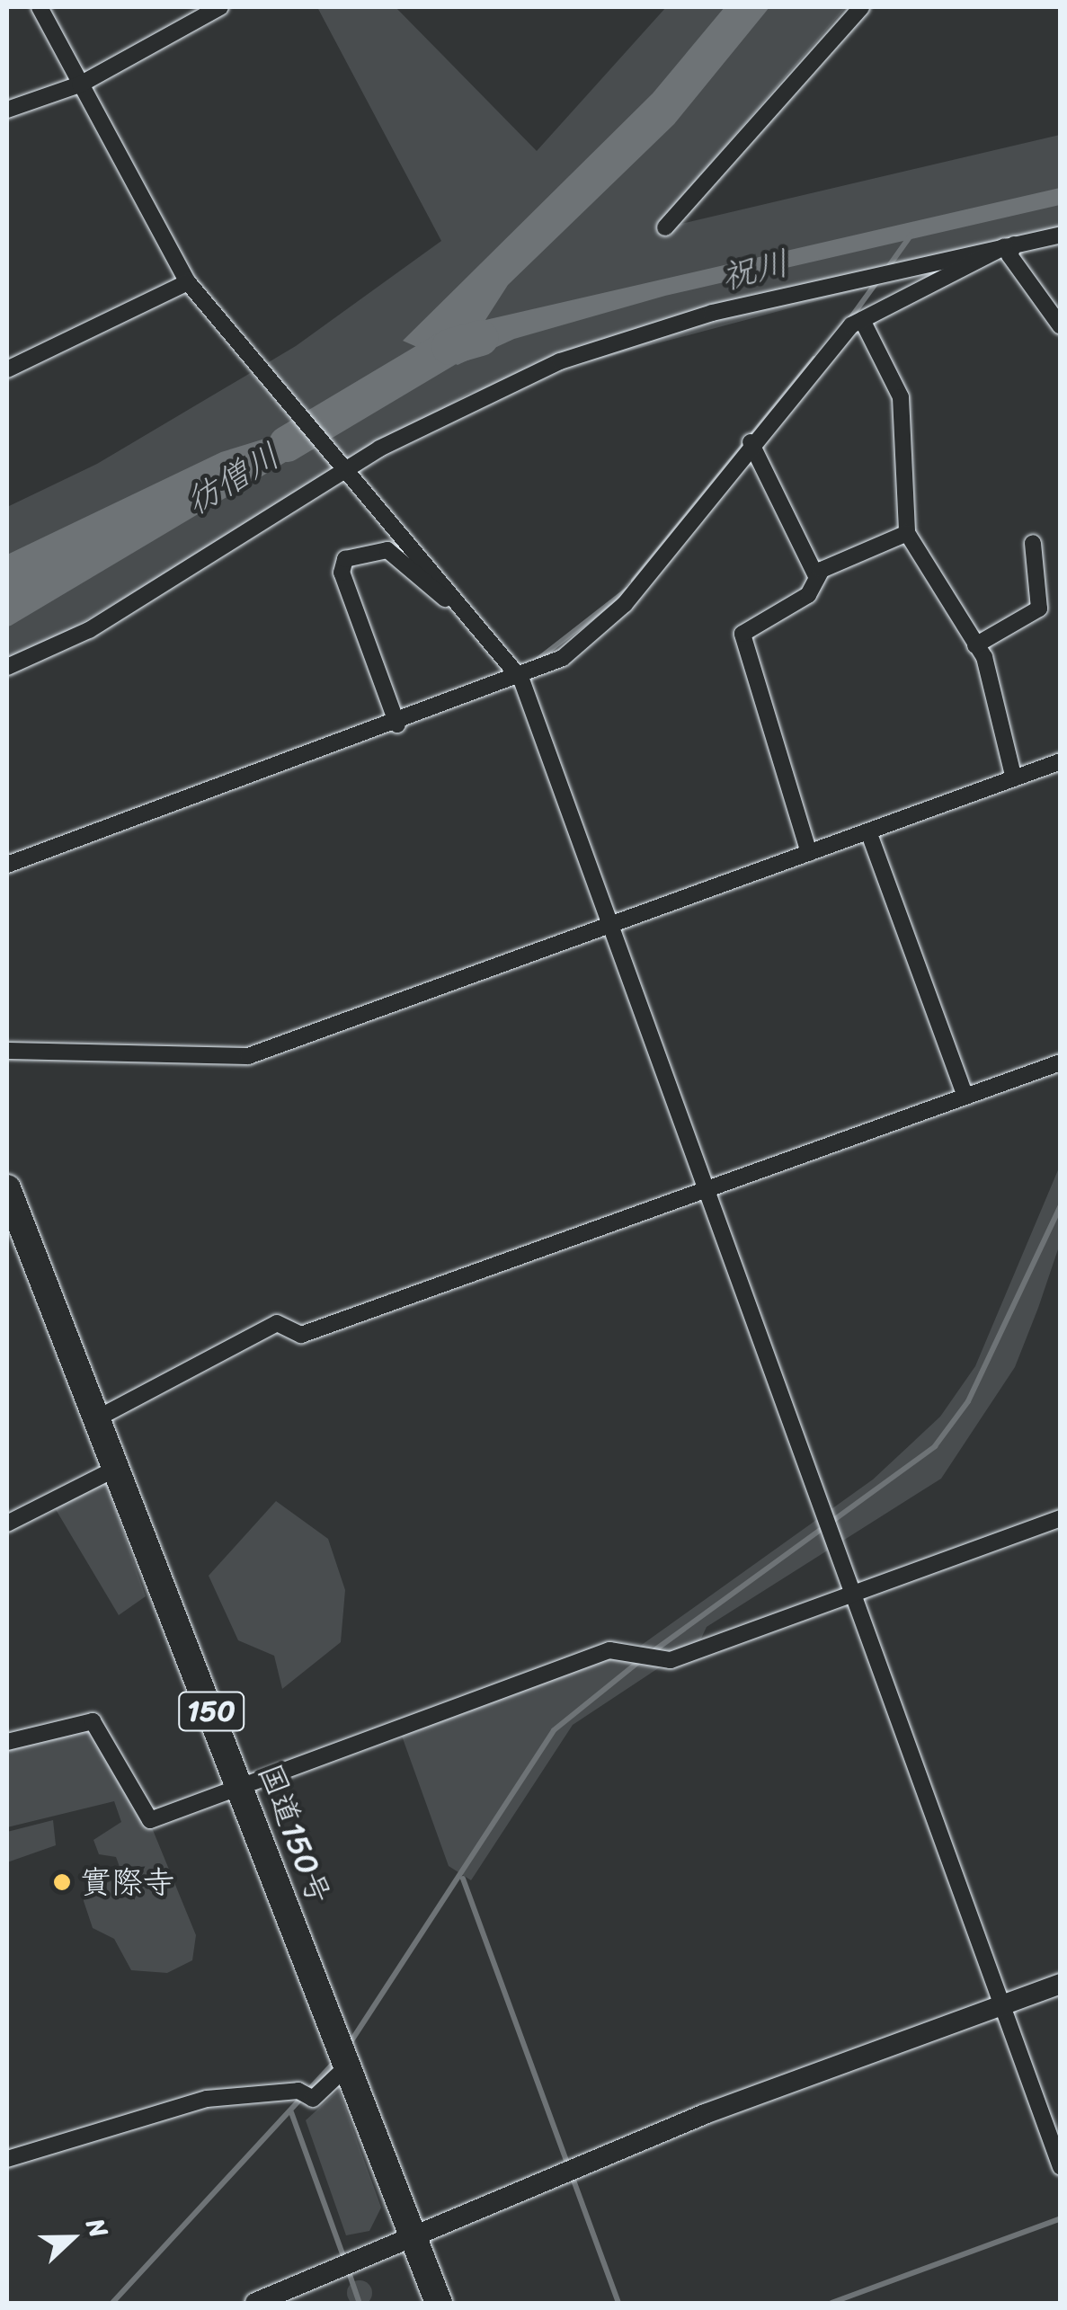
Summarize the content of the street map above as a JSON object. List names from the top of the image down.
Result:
{
  "streets": {
    "highway": ["150", "国道150号"]
  },
  "water": ["祝川", "彷僧川"],
  "places": ["實際寺"],
  "north": "right"
}
